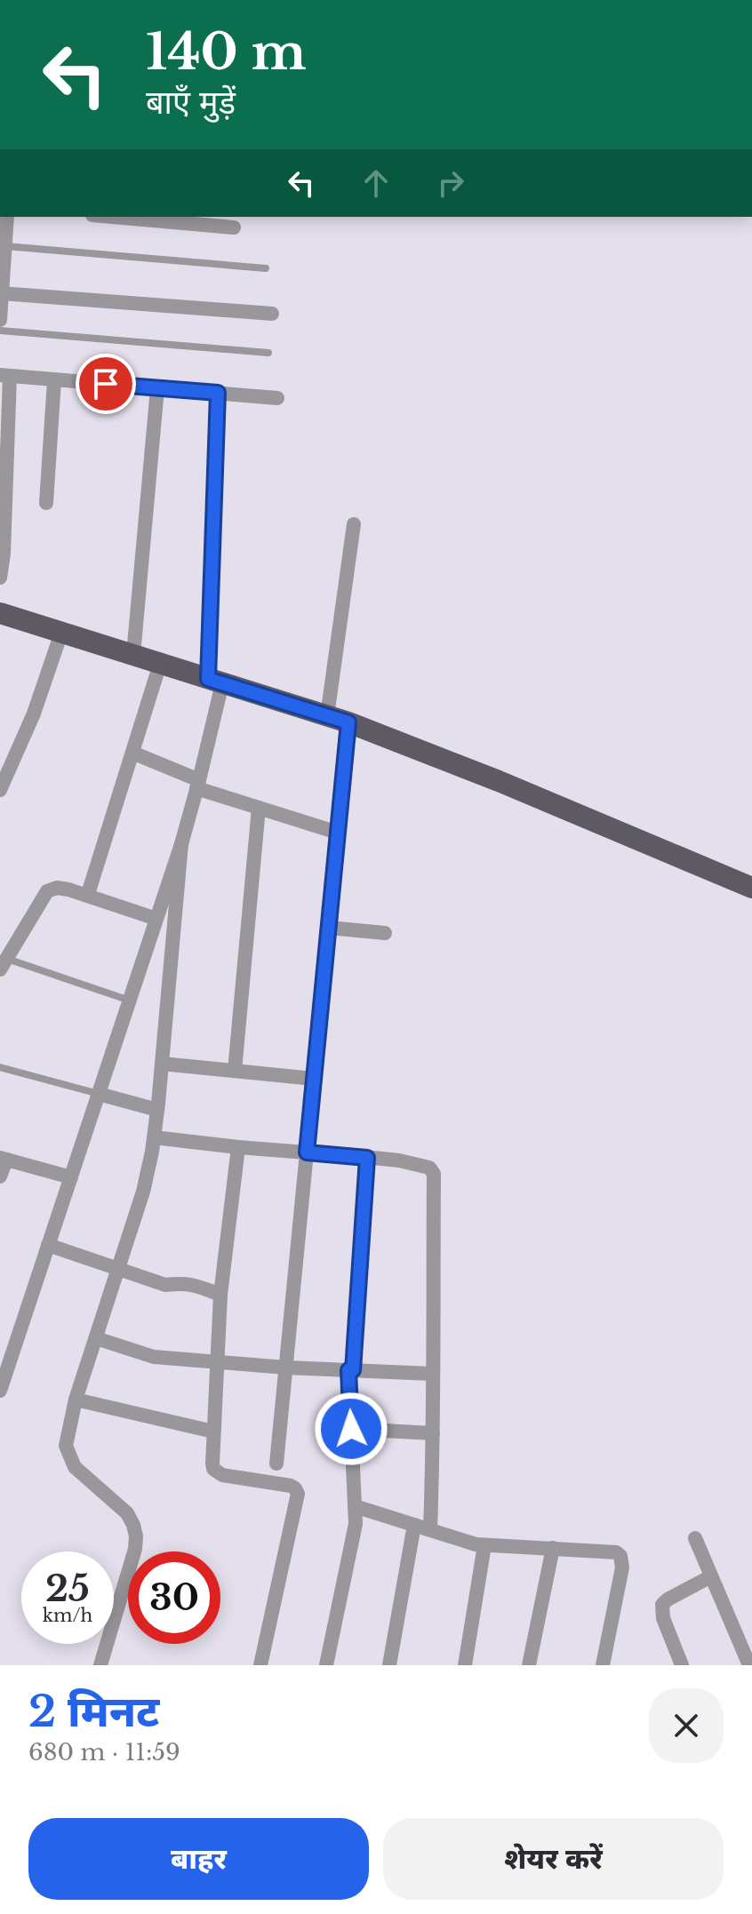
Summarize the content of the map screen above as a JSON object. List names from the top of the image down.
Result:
{
  "page": {
    "turn": ["140 m", "बाएँ मुड़ें"],
    "speed": "25 km/h",
    "limit": "30",
    "heading": ["2 मिनट", "680 m · 11:59"],
    "buttons": ["बाहर", "शेयर करें"]
  }
}
